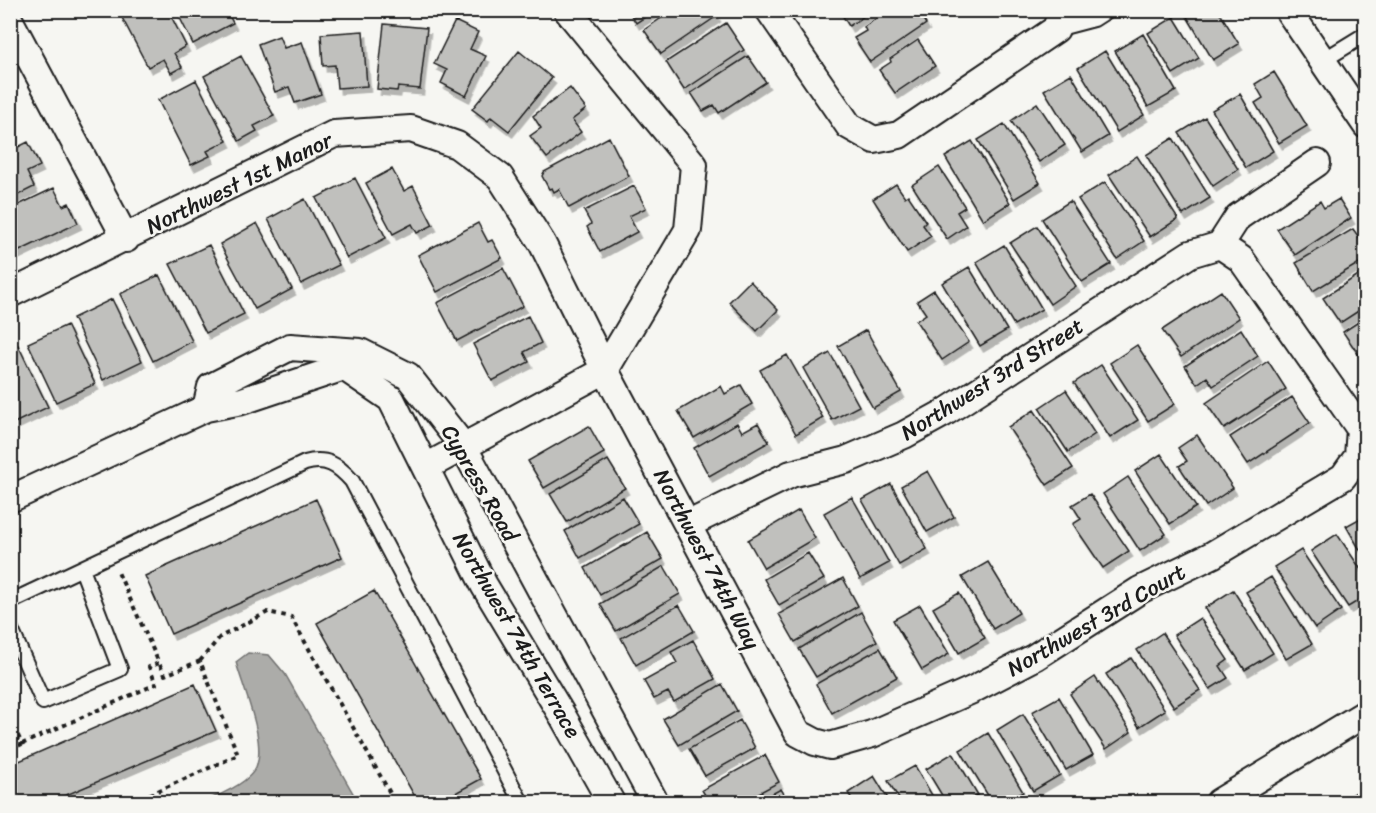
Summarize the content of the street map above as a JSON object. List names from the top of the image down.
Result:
{
  "streets": {
    "street": [
      "Northwest 1st Manor",
      "Northwest 3rd Street",
      "Cypress Road",
      "Northwest 74th Way",
      "Northwest 3rd Court",
      "Northwest 74th Terrace"
    ]
  },
  "crossings": [
    ["Northwest 1st Manor", "Northwest 74th Way"],
    ["Northwest 3rd Street", "Northwest 74th Way"],
    ["Cypress Road", "Northwest 74th Terrace"],
    ["Northwest 74th Way", "Northwest 3rd Court"]
  ]
}
